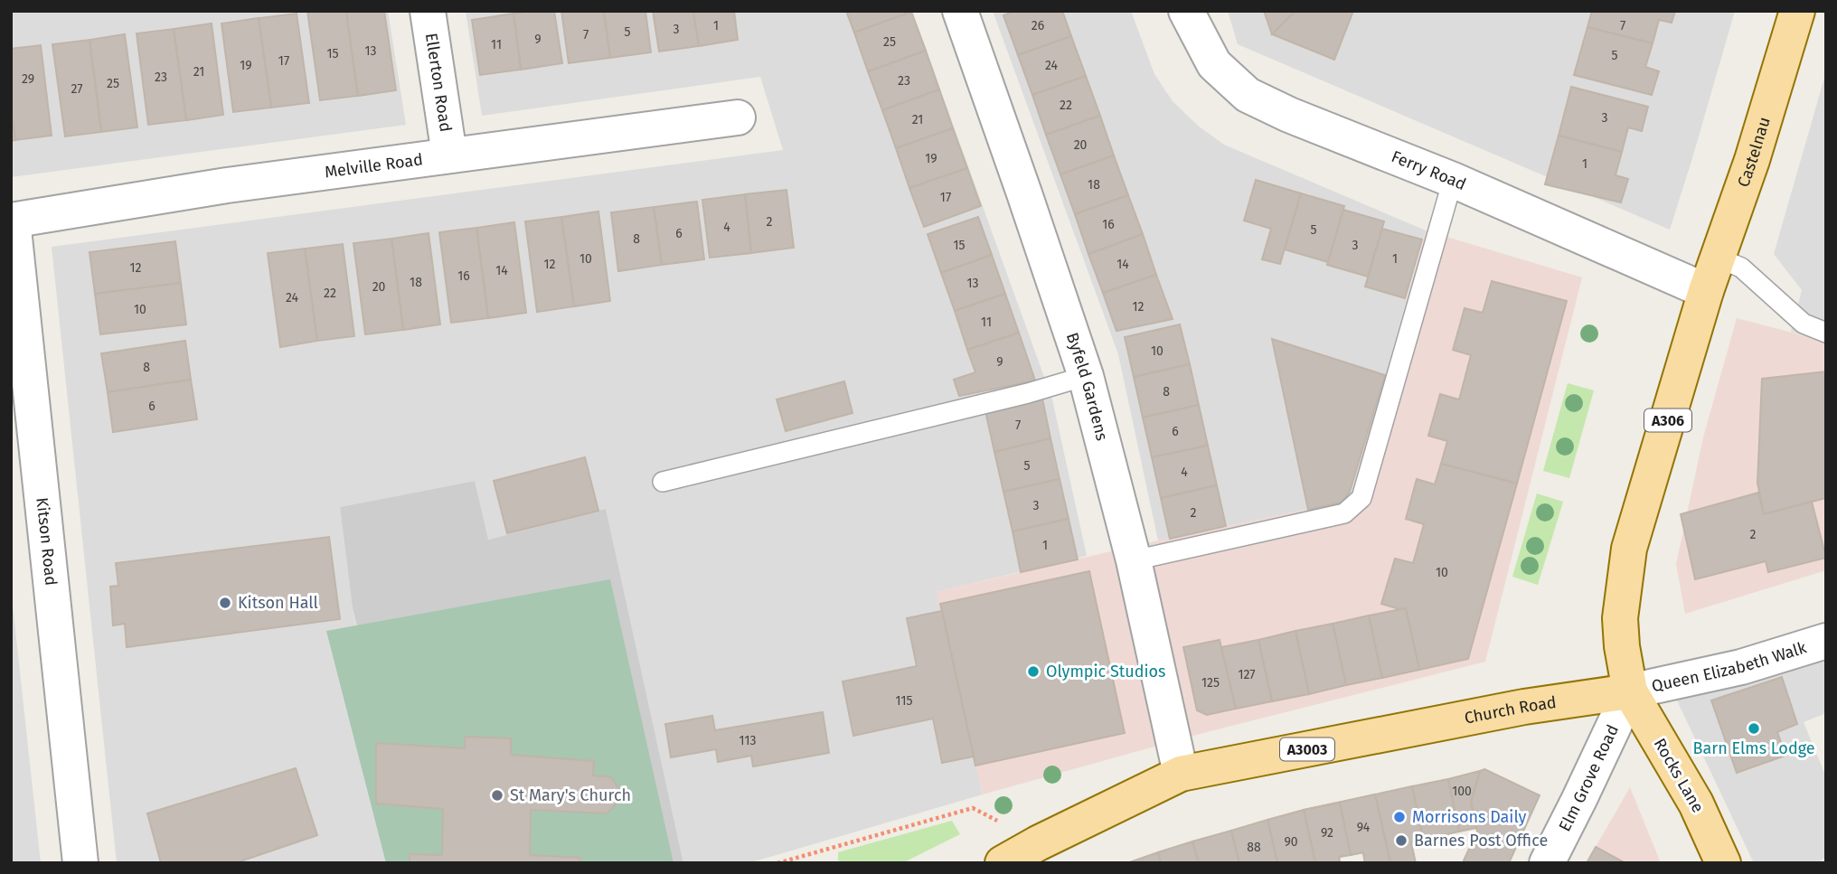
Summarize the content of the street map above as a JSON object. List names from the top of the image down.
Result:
{
  "streets": {
    "main road": [
      "Castelnau",
      "A306",
      "Church Road",
      "A3003",
      "Rocks Lane"
    ],
    "street": [
      "Ellerton Road",
      "Melville Road",
      "Ferry Road",
      "Byfeld Gardens",
      "Kitson Road",
      "Queen Elizabeth Walk",
      "Elm Grove Road"
    ]
  },
  "crossings": [
    ["Ellerton Road", "Melville Road"],
    ["Castelnau", "Ferry Road"],
    ["Castelnau", "A306"],
    ["Melville Road", "Kitson Road"],
    ["Ferry Road", "A306"],
    ["Byfeld Gardens", "Church Road"],
    ["A306", "Queen Elizabeth Walk"],
    ["A306", "Church Road"],
    ["A306", "Rocks Lane"],
    ["A306", "Elm Grove Road"],
    ["Queen Elizabeth Walk", "Church Road"],
    ["Queen Elizabeth Walk", "Rocks Lane"],
    ["Queen Elizabeth Walk", "Elm Grove Road"],
    ["Church Road", "Rocks Lane"],
    ["Church Road", "Elm Grove Road"],
    ["Rocks Lane", "Elm Grove Road"]
  ],
  "places": [
    "Kitson Hall",
    "Olympic Studios",
    "Barn Elms Lodge",
    "St Mary's Church",
    "Morrisons Daily",
    "Barnes Post Office"
  ],
  "house_numbers": [
    "1",
    "26",
    "7",
    "3",
    "5",
    "7",
    "9",
    "25",
    "11",
    "13",
    "15",
    "5",
    "17",
    "19",
    "24",
    "21",
    "23",
    "29",
    "23",
    "25",
    "27",
    "22",
    "3",
    "21",
    "20",
    "19",
    "1",
    "18",
    "17",
    "2",
    "16",
    "4",
    "5",
    "6",
    "8",
    "15",
    "3",
    "10",
    "1",
    "12",
    "14",
    "12",
    "14",
    "16",
    "18",
    "13",
    "20",
    "22",
    "24",
    "12",
    "10",
    "11",
    "10",
    "9",
    "8",
    "8",
    "6",
    "7",
    "6",
    "5",
    "4",
    "3",
    "2",
    "2",
    "1",
    "10",
    "127",
    "125",
    "115",
    "113",
    "100",
    "94",
    "92",
    "90",
    "88"
  ]
}
